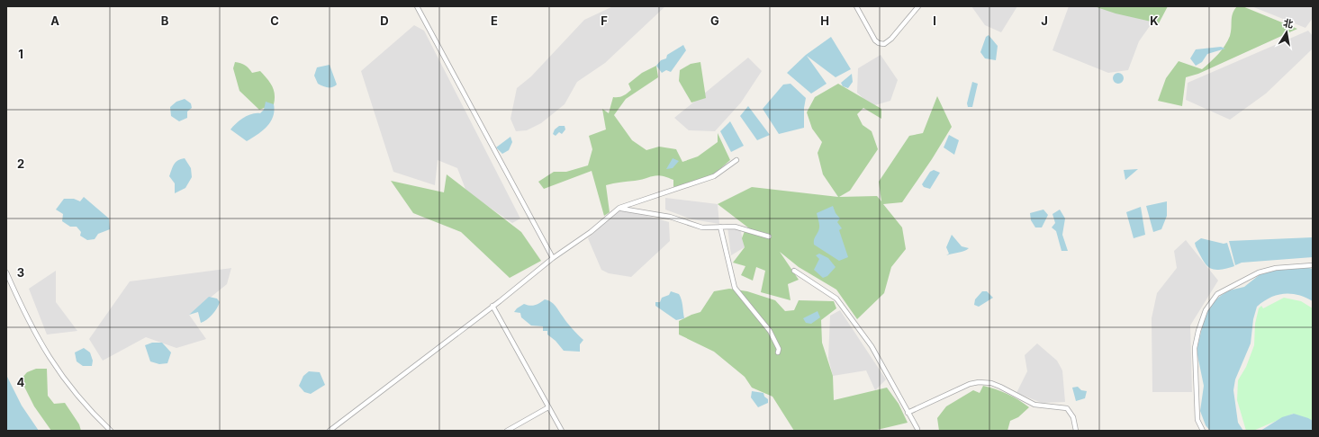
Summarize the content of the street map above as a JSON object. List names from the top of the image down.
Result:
{
  "north": "top",
  "grid": {
    "columns": [
      "A",
      "B",
      "C",
      "D",
      "E",
      "F",
      "G",
      "H",
      "I",
      "J",
      "K"
    ],
    "rows": [
      "1",
      "2",
      "3",
      "4"
    ]
  }
}
